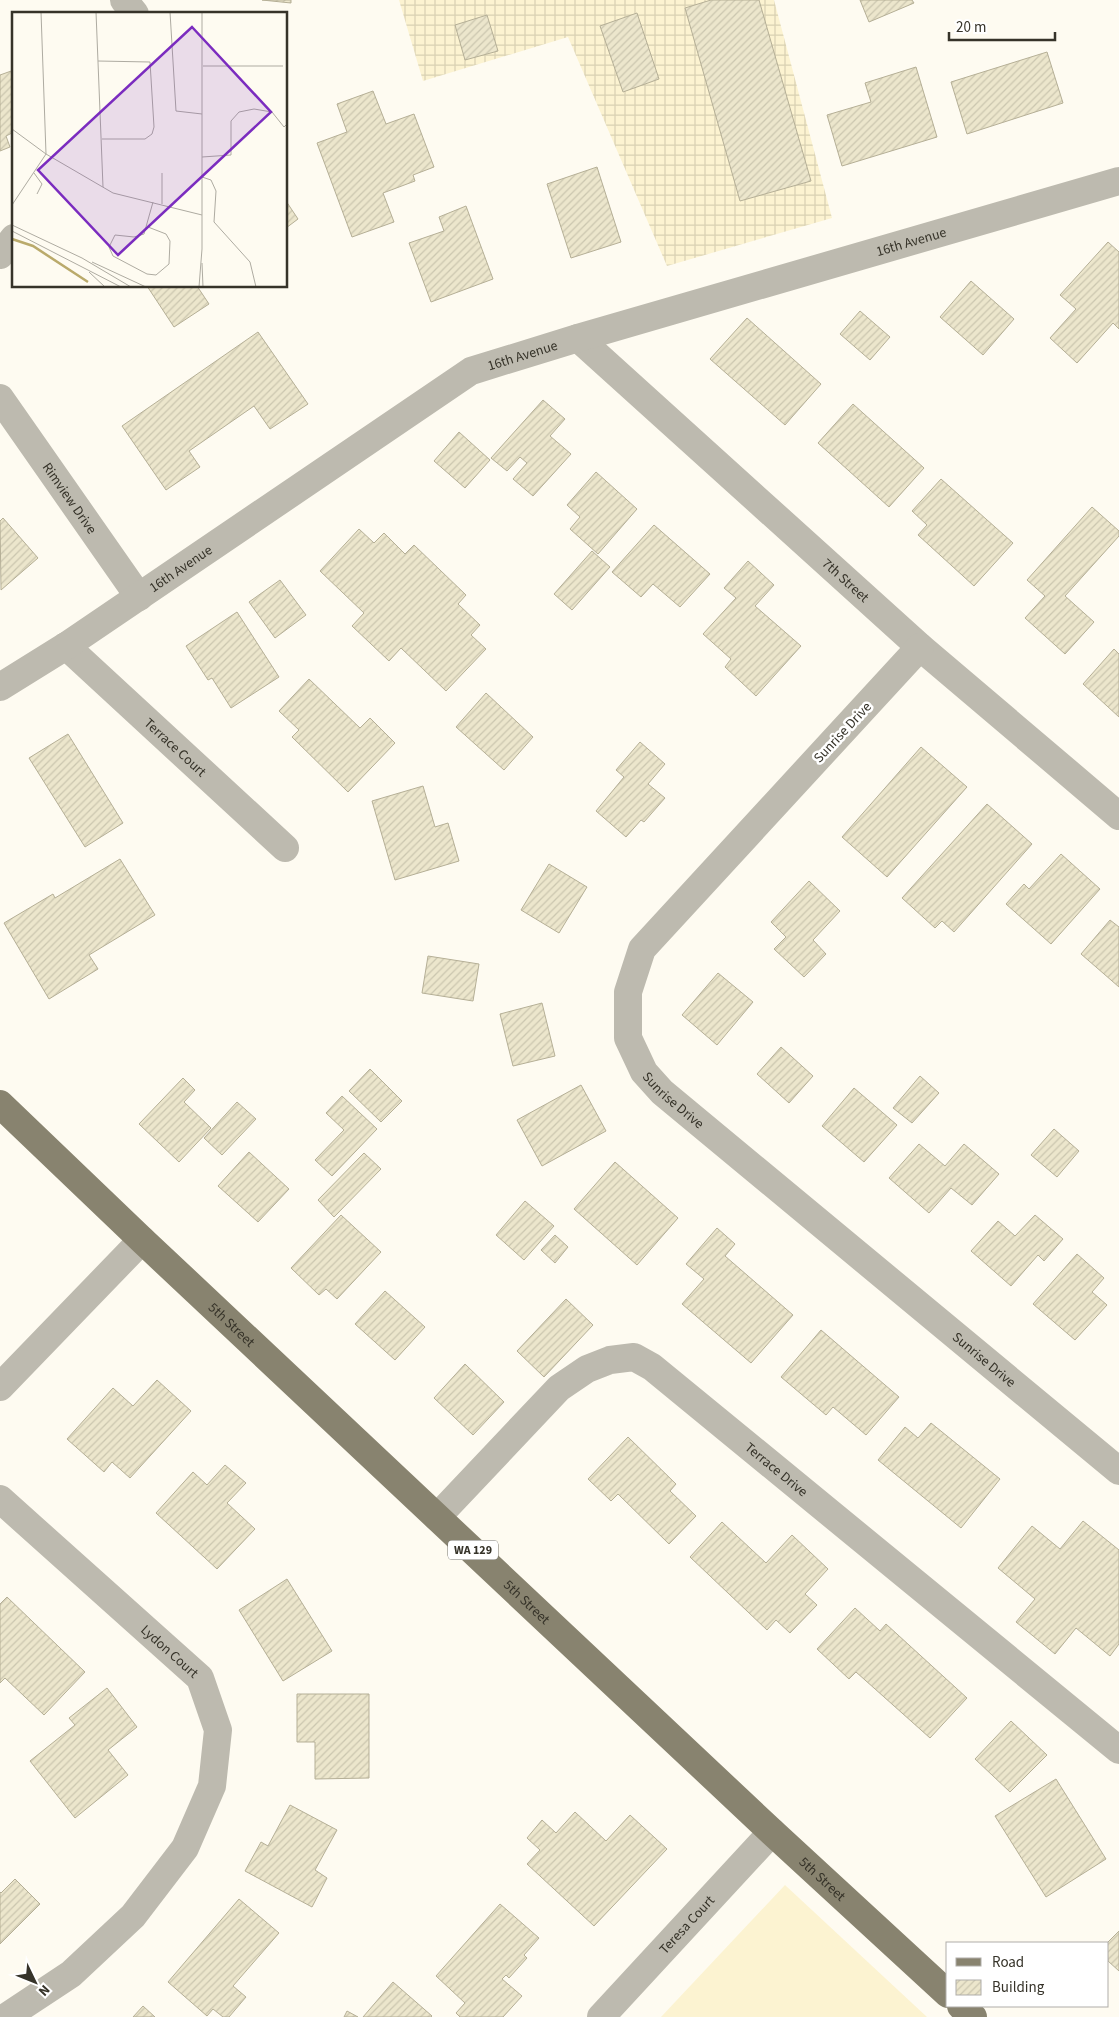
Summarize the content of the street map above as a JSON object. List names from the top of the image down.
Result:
{
  "streets": {
    "main road": ["5th Street", "WA 129"],
    "street": [
      "16th Avenue",
      "Rimview Drive",
      "7th Street",
      "Sunrise Drive",
      "Terrace Court",
      "Terrace Drive",
      "Lydon Court",
      "Teresa Court"
    ]
  },
  "crossings": [
    ["16th Avenue", "Rimview Drive"],
    ["16th Avenue", "7th Street"],
    ["16th Avenue", "Terrace Court"],
    ["7th Street", "Sunrise Drive"],
    ["5th Street", "Terrace Drive"],
    ["5th Street", "Teresa Court"]
  ],
  "legend": ["Road", "Building"],
  "scale_bar": "20 m",
  "north": "bottom right"
}
